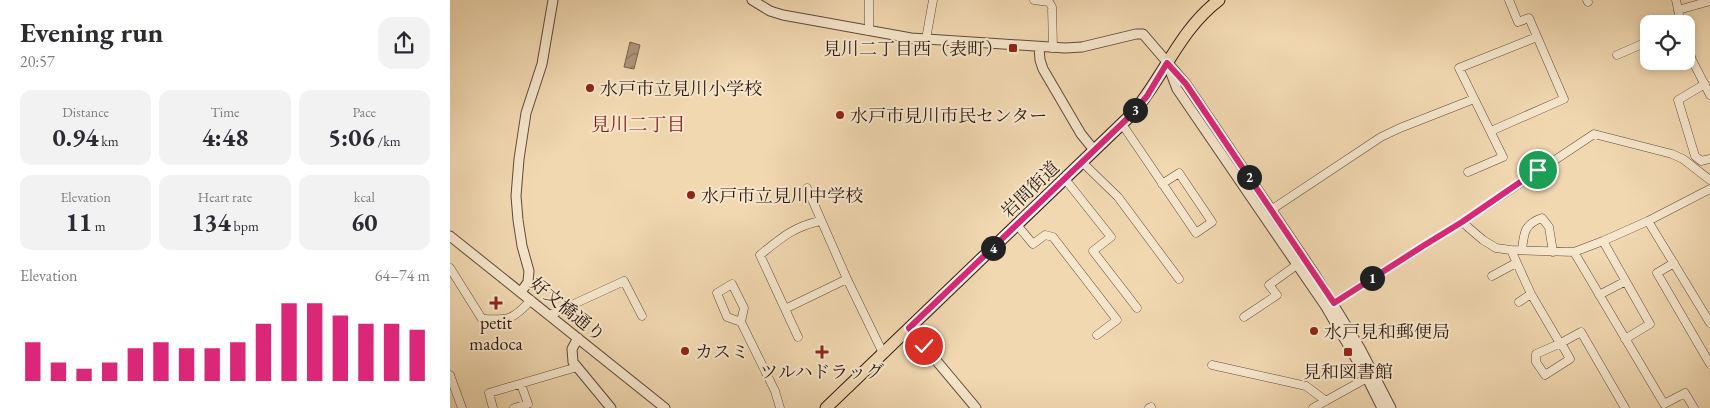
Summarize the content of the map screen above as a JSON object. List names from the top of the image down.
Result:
{
  "streets": {
    "main road": ["岩間街道"],
    "street": ["好文橋通り"]
  },
  "districts": ["見川二丁目"],
  "places": {
    "transit": ["見川二丁目西（表町）", "見和図書館"],
    "other": [
      "水戸市立見川小学校",
      "水戸市見川市民センター",
      "水戸市立見川中学校",
      "水戸見和郵便局",
      "カスミ"
    ],
    "health": ["petit madoca", "ツルハドラッグ"]
  },
  "page": {
    "heading": ["Evening run", "20:57"],
    "stats": [
      ["Distance", "0.94 km"],
      ["Time", "4:48"],
      ["Pace", "5:06 /km"],
      ["Elevation", "11 m"],
      ["Heart rate", "134 bpm"],
      ["kcal", "60"]
    ],
    "pins": [
      "3",
      "2",
      "4",
      "1"
    ],
    "chart": ["Elevation", "64–74 m"]
  }
}
